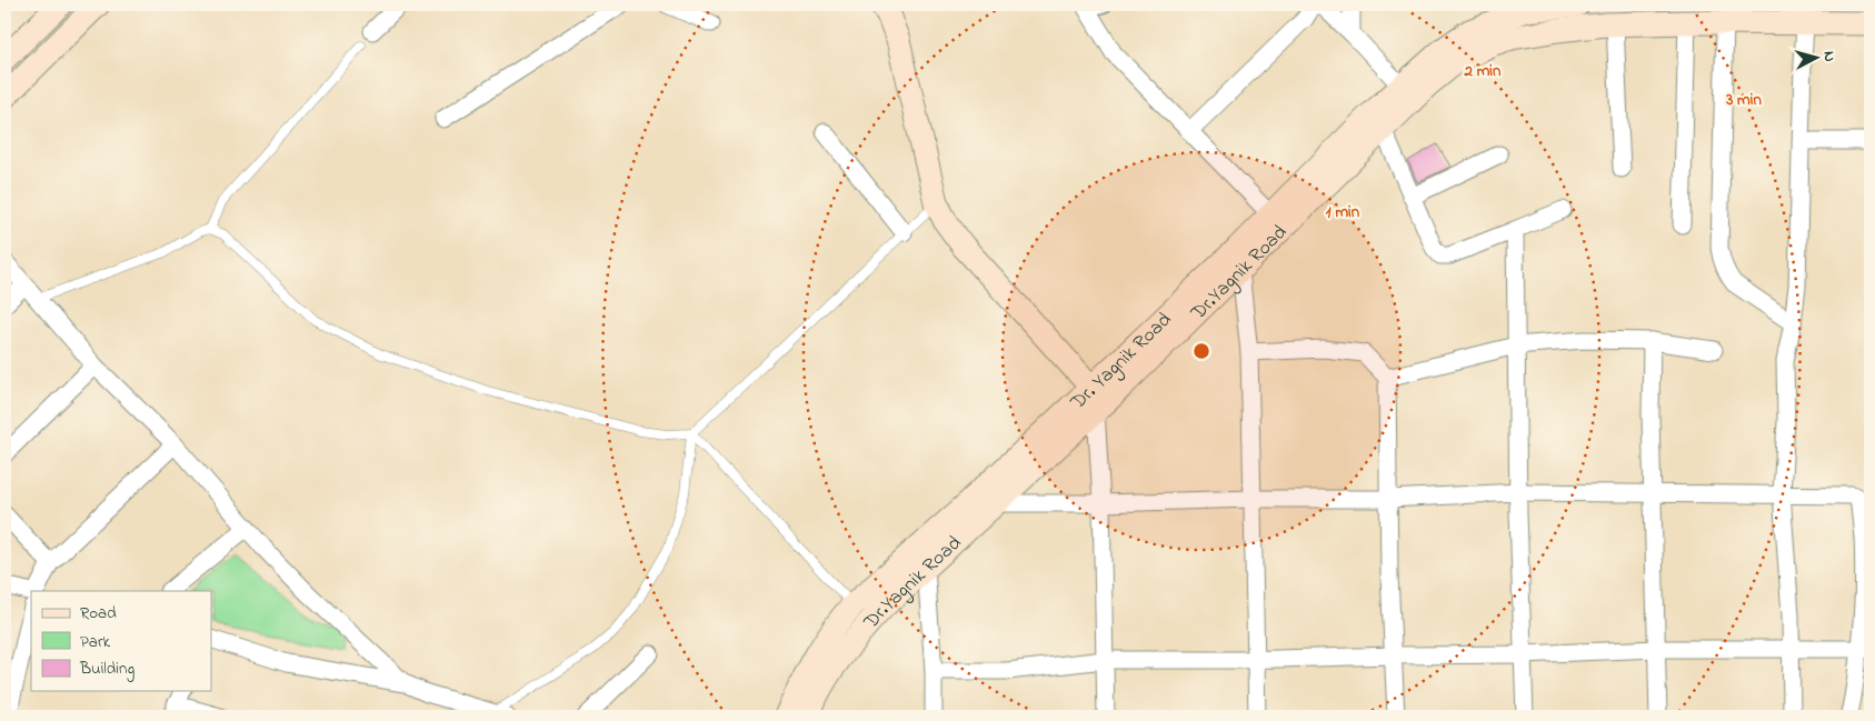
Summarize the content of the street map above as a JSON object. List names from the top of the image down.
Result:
{
  "streets": {
    "street": ["Dr.Yagnik Road", "Dr. Yagnik Road"]
  },
  "crossings": [
    ["Dr.Yagnik Road", "Dr. Yagnik Road"]
  ],
  "legend": ["Road", "Park", "Building"],
  "north": "right",
  "rings": ["2 min", "3 min", "1 min"]
}
